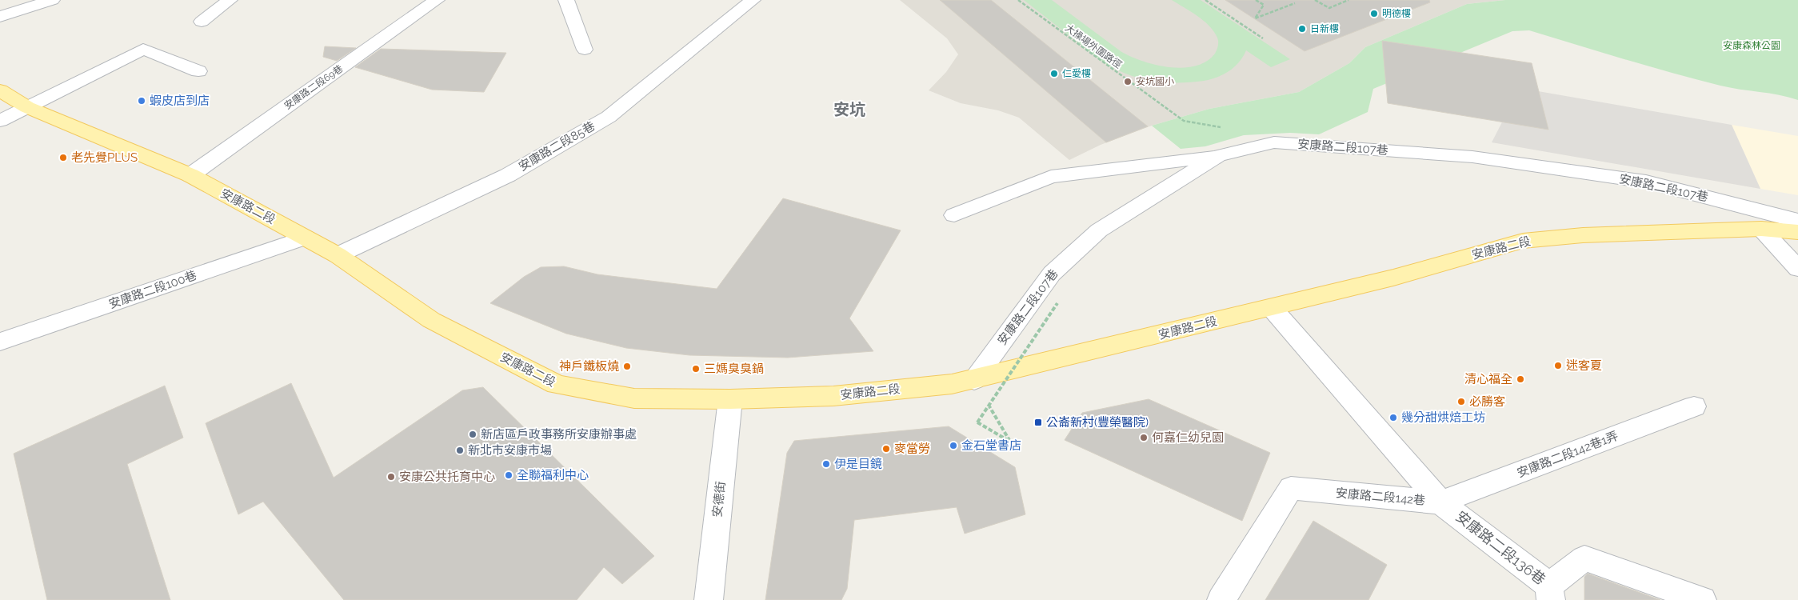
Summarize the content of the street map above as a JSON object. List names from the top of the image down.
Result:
{
  "streets": {
    "main road": ["安康路二段"],
    "street": [
      "安康路二段69巷",
      "安康路二段85巷",
      "安康路二段107巷",
      "安康路二段100巷",
      "安康路二段142巷1弄",
      "安康路二段142巷",
      "安德街",
      "安康路二段136巷"
    ],
    "path": ["大操場外圍路徑"]
  },
  "crossings": [
    ["安康路二段69巷", "安康路二段"],
    ["安康路二段85巷", "安康路二段"],
    ["安康路二段107巷", "安康路二段"],
    ["安康路二段", "安康路二段100巷"],
    ["安康路二段", "安康路二段142巷"],
    ["安康路二段", "安德街"],
    ["安康路二段142巷1弄", "安康路二段142巷"],
    ["安康路二段142巷1弄", "安康路二段136巷"],
    ["安康路二段142巷", "安康路二段136巷"]
  ],
  "districts": ["安坑"],
  "parks": ["安康森林公園"],
  "places": {
    "other": [
      "明德樓",
      "日新樓",
      "仁愛樓",
      "安坑國小",
      "蝦皮店到店",
      "老先覺PLUS",
      "迷客夏",
      "神戶鐵板燒",
      "三媽臭臭鍋",
      "清心福全",
      "必勝客",
      "幾分甜烘焙工坊",
      "新店區戶政事務所安康辦事處",
      "何嘉仁幼兒園",
      "金石堂書店",
      "麥當勞",
      "新北市安康市場",
      "伊是目鏡",
      "全聯福利中心",
      "安康公共托育中心"
    ],
    "transit": ["公崙新村(豐榮醫院)"]
  }
}
